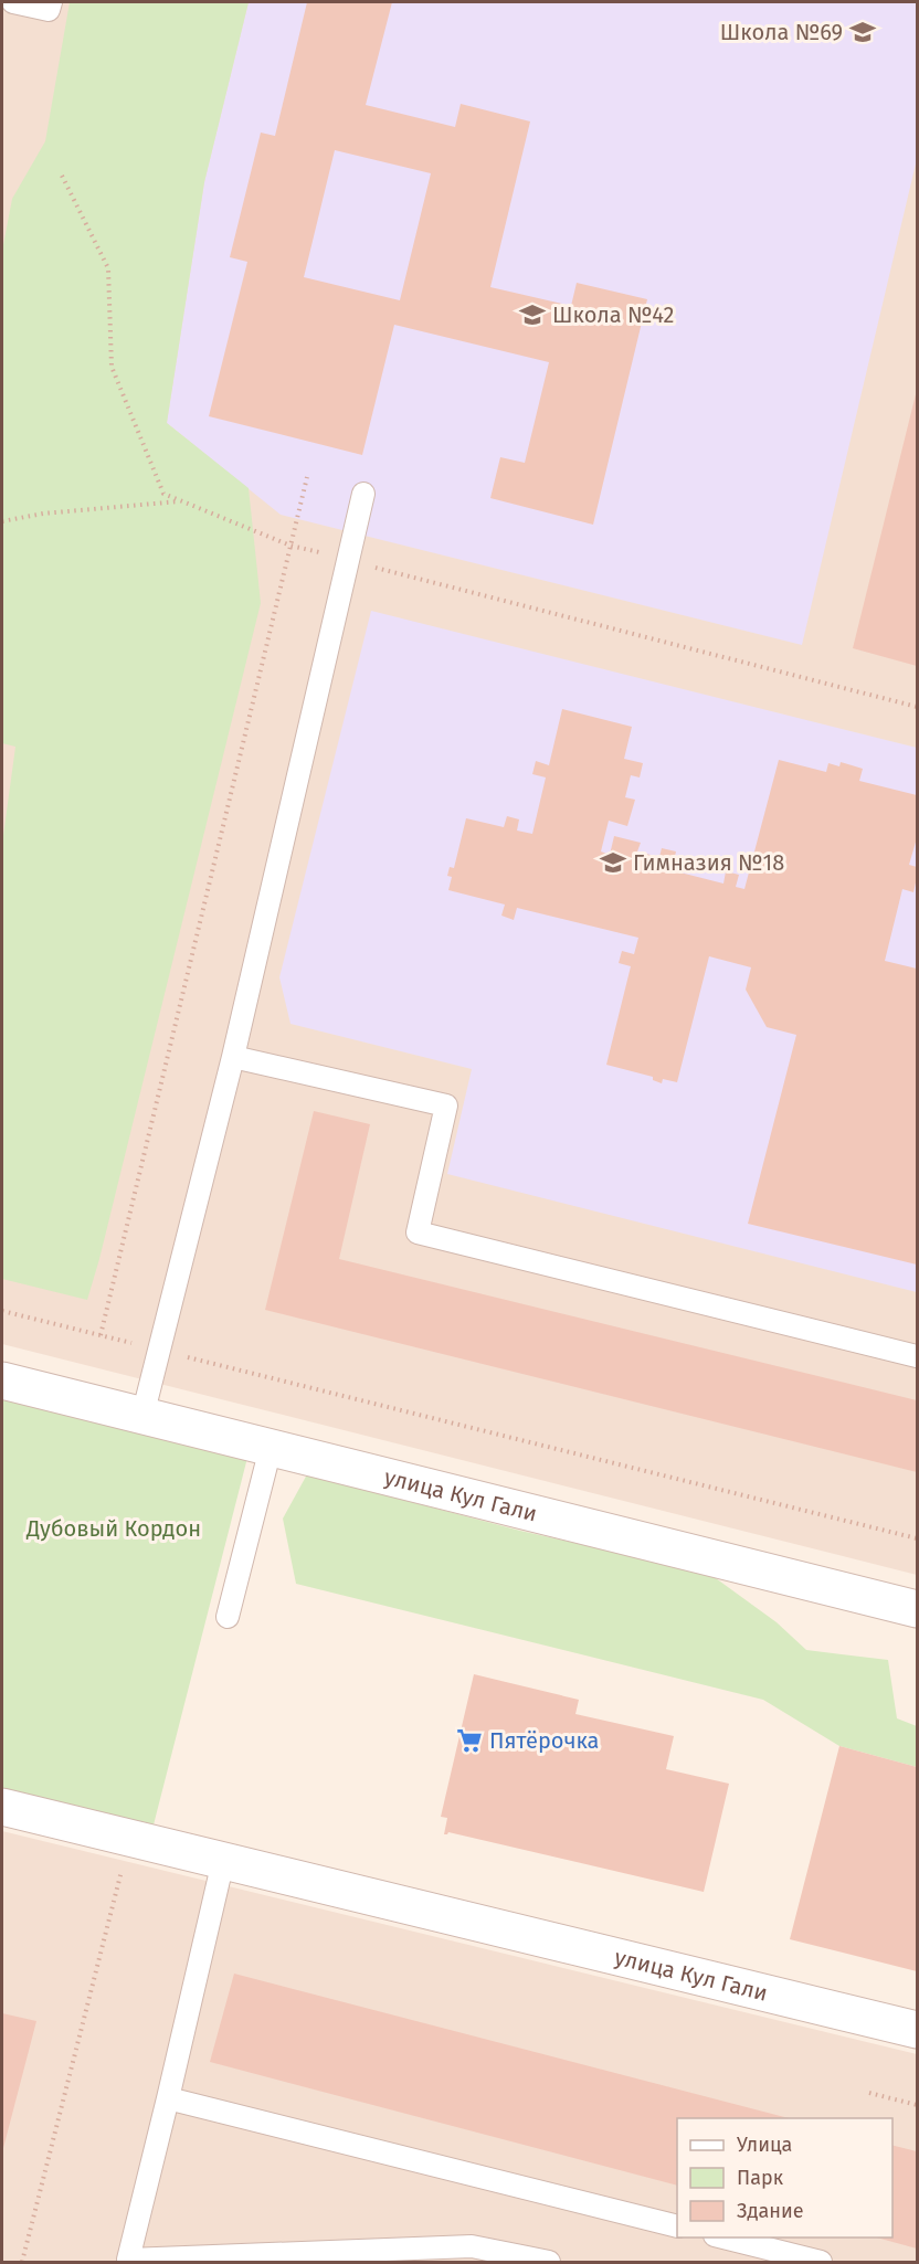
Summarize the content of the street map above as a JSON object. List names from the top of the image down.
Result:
{
  "streets": {
    "street": ["улица Кул Гали"]
  },
  "parks": ["Дубовый Кордон"],
  "places": {
    "school or university": ["Школа №69", "Школа №42", "Гимназия №18"],
    "supermarket": ["Пятёрочка"]
  },
  "legend": ["Улица", "Парк", "Здание"]
}
